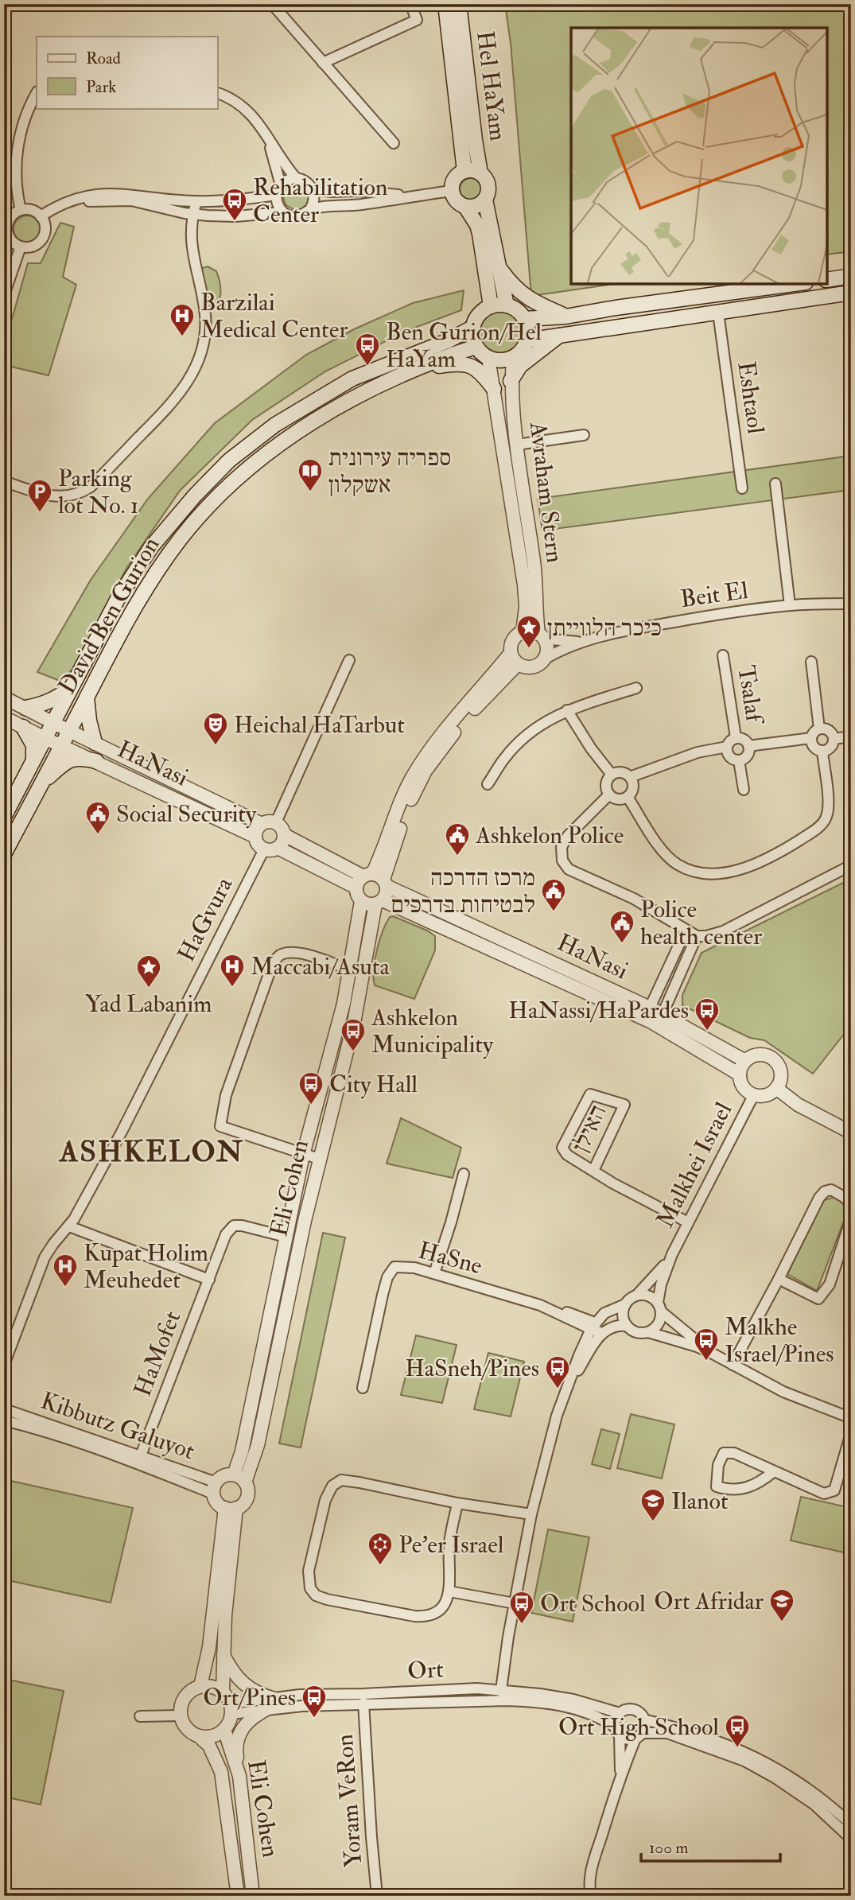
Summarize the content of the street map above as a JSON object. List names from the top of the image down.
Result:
{
  "streets": {
    "main road": ["Hel HaYam", "David Ben Gurion"],
    "street": [
      "Eshtaol",
      "Avraham Stern",
      "Beit El",
      "Tsalaf",
      "HaNasi",
      "HaGvura",
      "האילן",
      "Malkhei Israel",
      "Eli Cohen",
      "HaSne",
      "HaMofet",
      "Kibbutz Galuyot",
      "Ort",
      "Yoram VeRon"
    ]
  },
  "crossings": [
    ["Avraham Stern", "Beit El"],
    ["Avraham Stern", "David Ben Gurion"],
    ["David Ben Gurion", "HaNasi"],
    ["HaNasi", "HaGvura"],
    ["HaNasi", "Malkhei Israel"],
    ["HaNasi", "Eli Cohen"],
    ["האילן", "Malkhei Israel"],
    ["Eli Cohen", "HaMofet"],
    ["Eli Cohen", "Kibbutz Galuyot"],
    ["Eli Cohen", "Ort"],
    ["HaMofet", "Kibbutz Galuyot"],
    ["Ort", "Yoram VeRon"]
  ],
  "districts": ["ASHKELON"],
  "places": {
    "bus stop": [
      "Rehabilitation Center",
      "Ben Gurion/Hel HaYam",
      "HaNassi/HaPardes",
      "Ashkelon Municipality",
      "City Hall",
      "Malkhe Israel/Pines",
      "HaSneh/Pines",
      "Ort School",
      "Ort/Pines",
      "Ort High School"
    ],
    "hospital": ["Barzilai Medical Center", "Maccabi/Asuta", "Kupat Holim Meuhedet"],
    "library": ["ספריה עירונית אשקלון"],
    "parking": ["Parking lot No. 1"],
    "place": ["כיכר הלווייתן", "Yad Labanim"],
    "theatre": ["Heichal HaTarbut"],
    "public building": [
      "Social Security",
      "Ashkelon Police",
      "מרכז הדרכה לבטיחות בדרכים",
      "Police health center"
    ],
    "school or university": ["Ilanot", "Ort Afridar"],
    "synagogue": ["Pe'er Israel"]
  },
  "legend": ["Road", "Park"],
  "scale_bar": "100 m"
}
